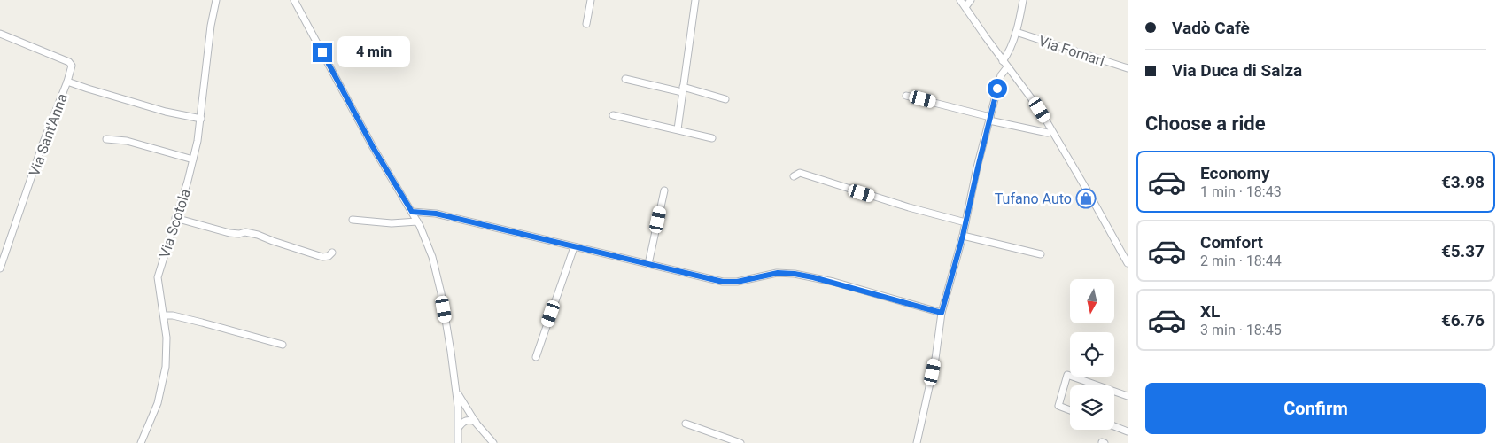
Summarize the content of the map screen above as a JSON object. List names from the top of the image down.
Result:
{
  "streets": {
    "street": ["Via Fornari", "Via Sant'Anna", "Via Scotola"]
  },
  "crossings": [
    ["Via Sant'Anna", "Via Scotola"]
  ],
  "places": {
    "shop": ["Tufano Auto"]
  },
  "north": "bottom",
  "page": {
    "banner": ["Vadò Cafè", "Via Duca di Salza"],
    "bubble": "4 min",
    "heading": "Choose a ride",
    "list": [
      {
        "name": "Economy",
        "note": "1 min · 18:43",
        "value": "€3.98"
      },
      {
        "name": "Comfort",
        "note": "2 min · 18:44",
        "value": "€5.37"
      },
      {
        "name": "XL",
        "note": "3 min · 18:45",
        "value": "€6.76"
      }
    ],
    "buttons": "Confirm"
  }
}
